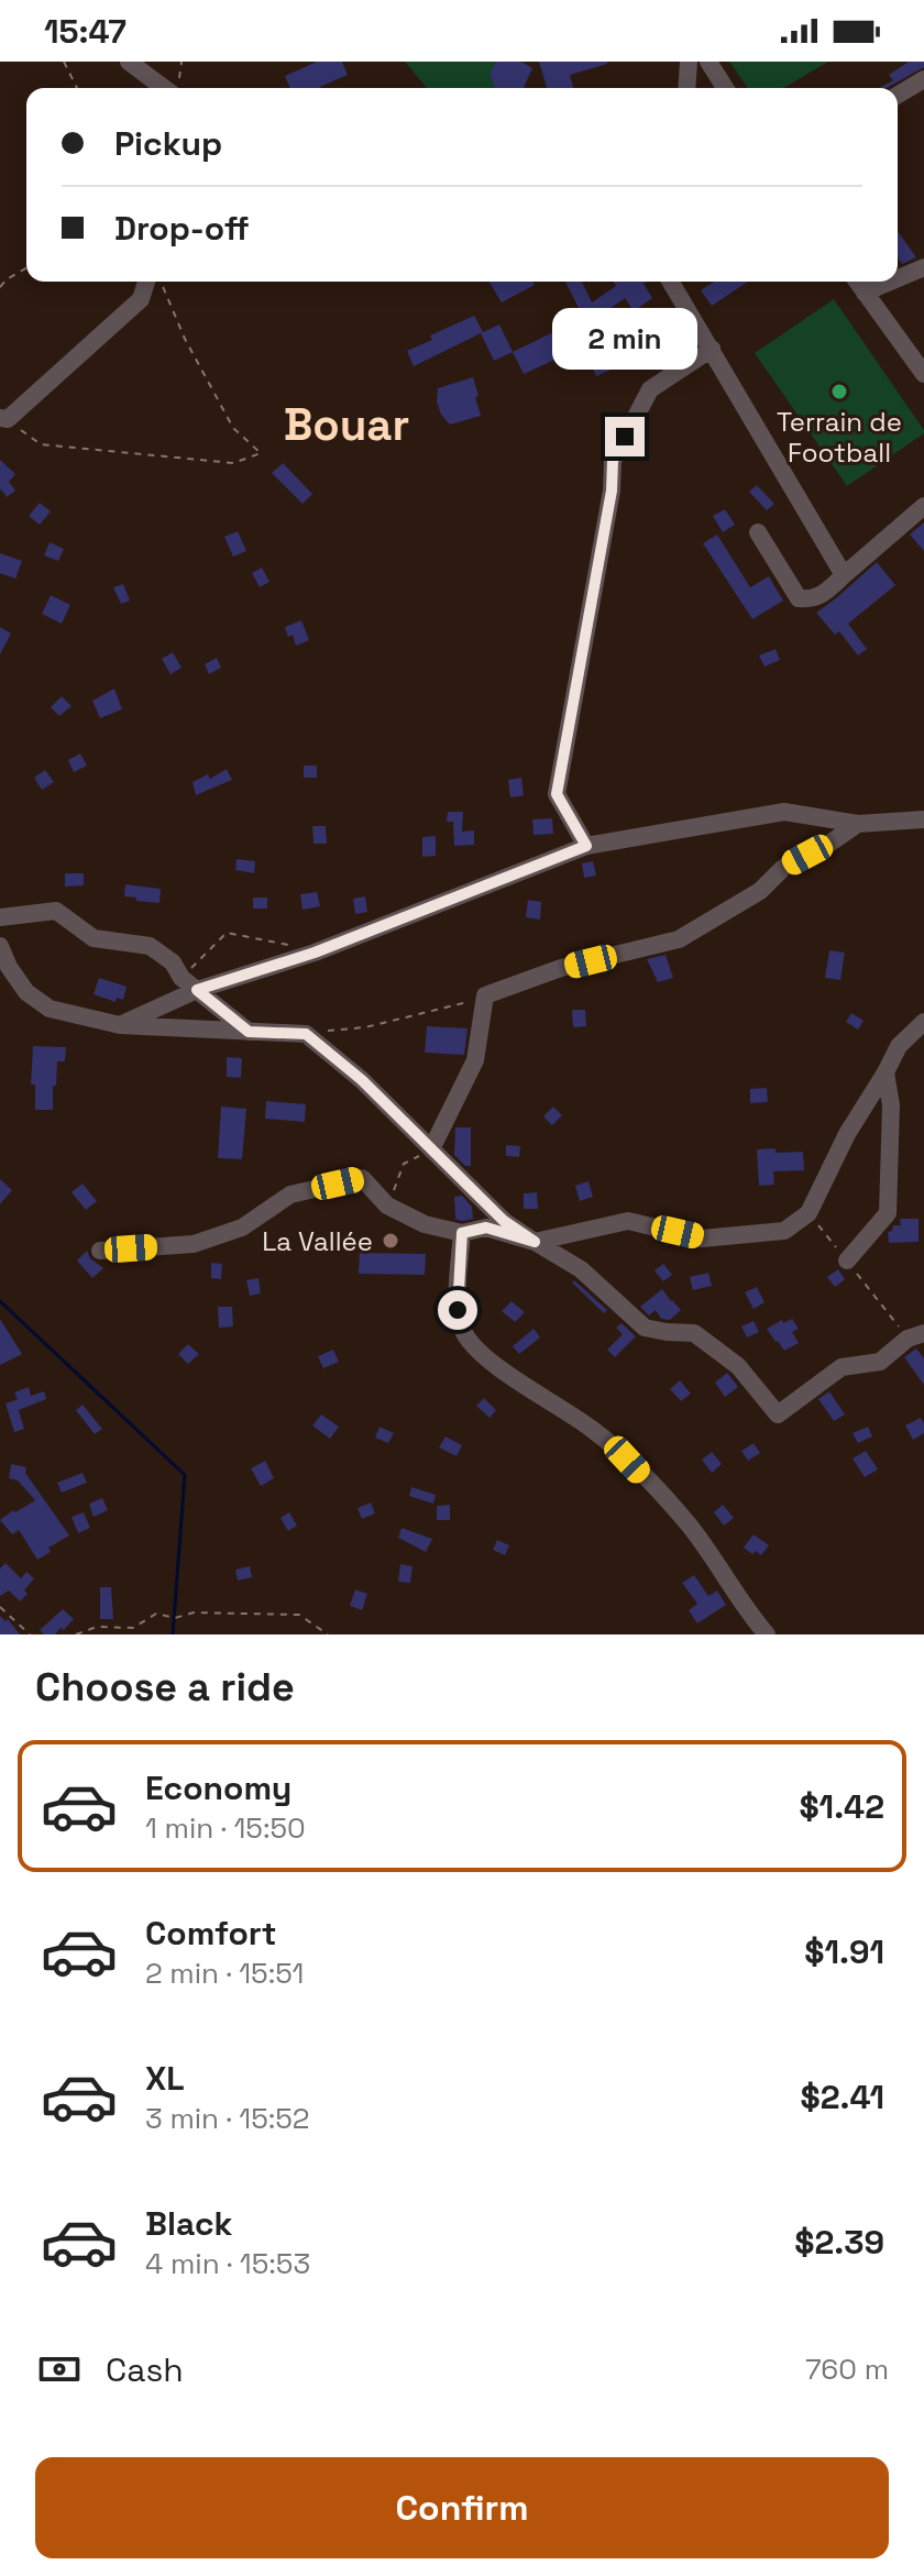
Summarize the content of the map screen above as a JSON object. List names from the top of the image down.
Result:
{
  "districts": ["Bouar"],
  "places": ["Terrain de Football", "La Vallée"],
  "page": {
    "status": "15:47",
    "banner": ["Pickup", "Drop-off"],
    "bubble": "2 min",
    "heading": "Choose a ride",
    "list": [
      {
        "name": "Economy",
        "note": "1 min · 15:50",
        "value": "$1.42"
      },
      {
        "name": "Comfort",
        "note": "2 min · 15:51",
        "value": "$1.91"
      },
      {
        "name": "XL",
        "note": "3 min · 15:52",
        "value": "$2.41"
      },
      {
        "name": "Black",
        "note": "4 min · 15:53",
        "value": "$2.39"
      }
    ],
    "pay": ["Cash", "760 m"],
    "buttons": "Confirm"
  }
}
